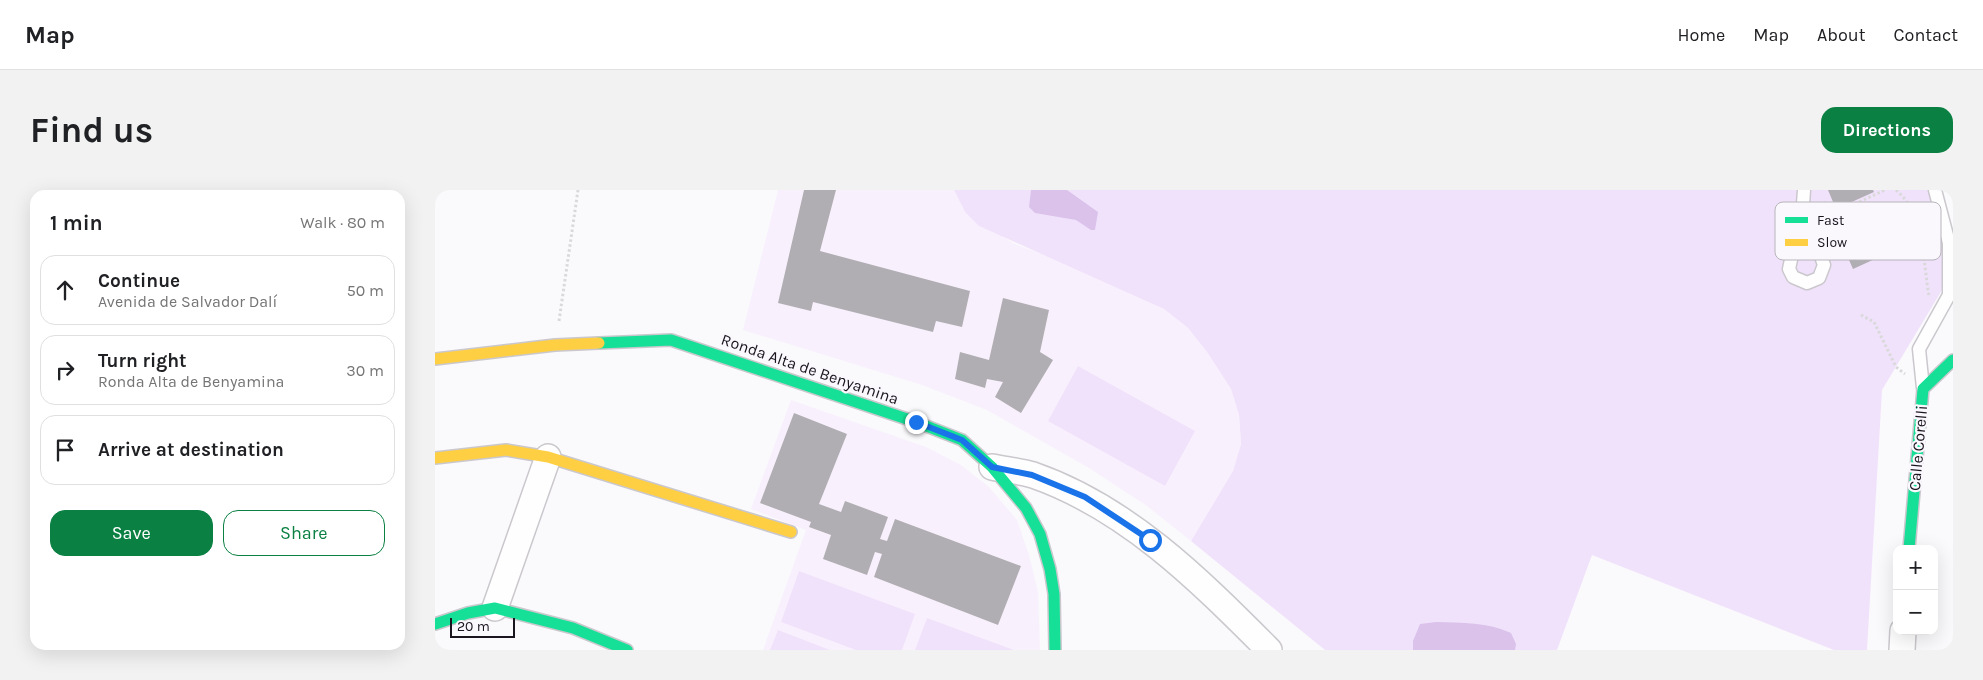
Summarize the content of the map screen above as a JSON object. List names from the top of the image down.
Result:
{
  "streets": {
    "street": ["Ronda Alta de Benyamina", "Calle Corelli"]
  },
  "legend": ["Fast", "Slow"],
  "scale_bar": "20 m",
  "page": {
    "header": "Map",
    "nav": [
      "Home",
      "Map",
      "About",
      "Contact"
    ],
    "buttons": [
      "Directions",
      ["Save", "Share"]
    ],
    "title": "Find us",
    "heading": ["1 min", "Walk · 80 m"],
    "list": [
      ["Continue", "Avenida de Salvador Dalí", "50 m"],
      ["Turn right", "Ronda Alta de Benyamina", "30 m"],
      "Arrive at destination"
    ],
    "map_buttons": ["+", "−"],
    "scale": "20 m"
  }
}
